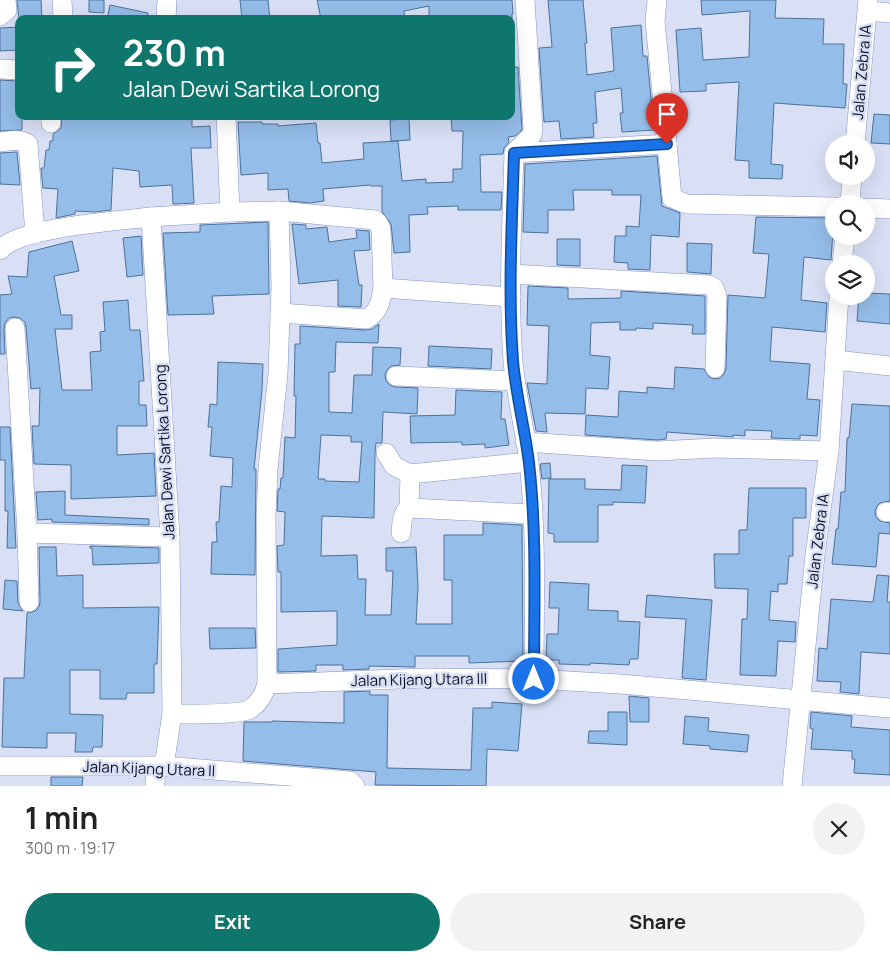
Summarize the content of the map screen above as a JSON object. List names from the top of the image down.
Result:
{
  "streets": {
    "street": [
      "Jalan Zebra IA",
      "Jalan Dewi Sartika Lorong",
      "Jalan Kijang Utara III",
      "Jalan Kijang Utara II"
    ]
  },
  "crossings": [
    ["Jalan Zebra IA", "Jalan Kijang Utara III"],
    ["Jalan Dewi Sartika Lorong", "Jalan Kijang Utara II"]
  ],
  "page": {
    "turn": ["230 m", "Jalan Dewi Sartika Lorong"],
    "heading": ["1 min", "300 m · 19:17"],
    "buttons": ["Exit", "Share"]
  }
}
